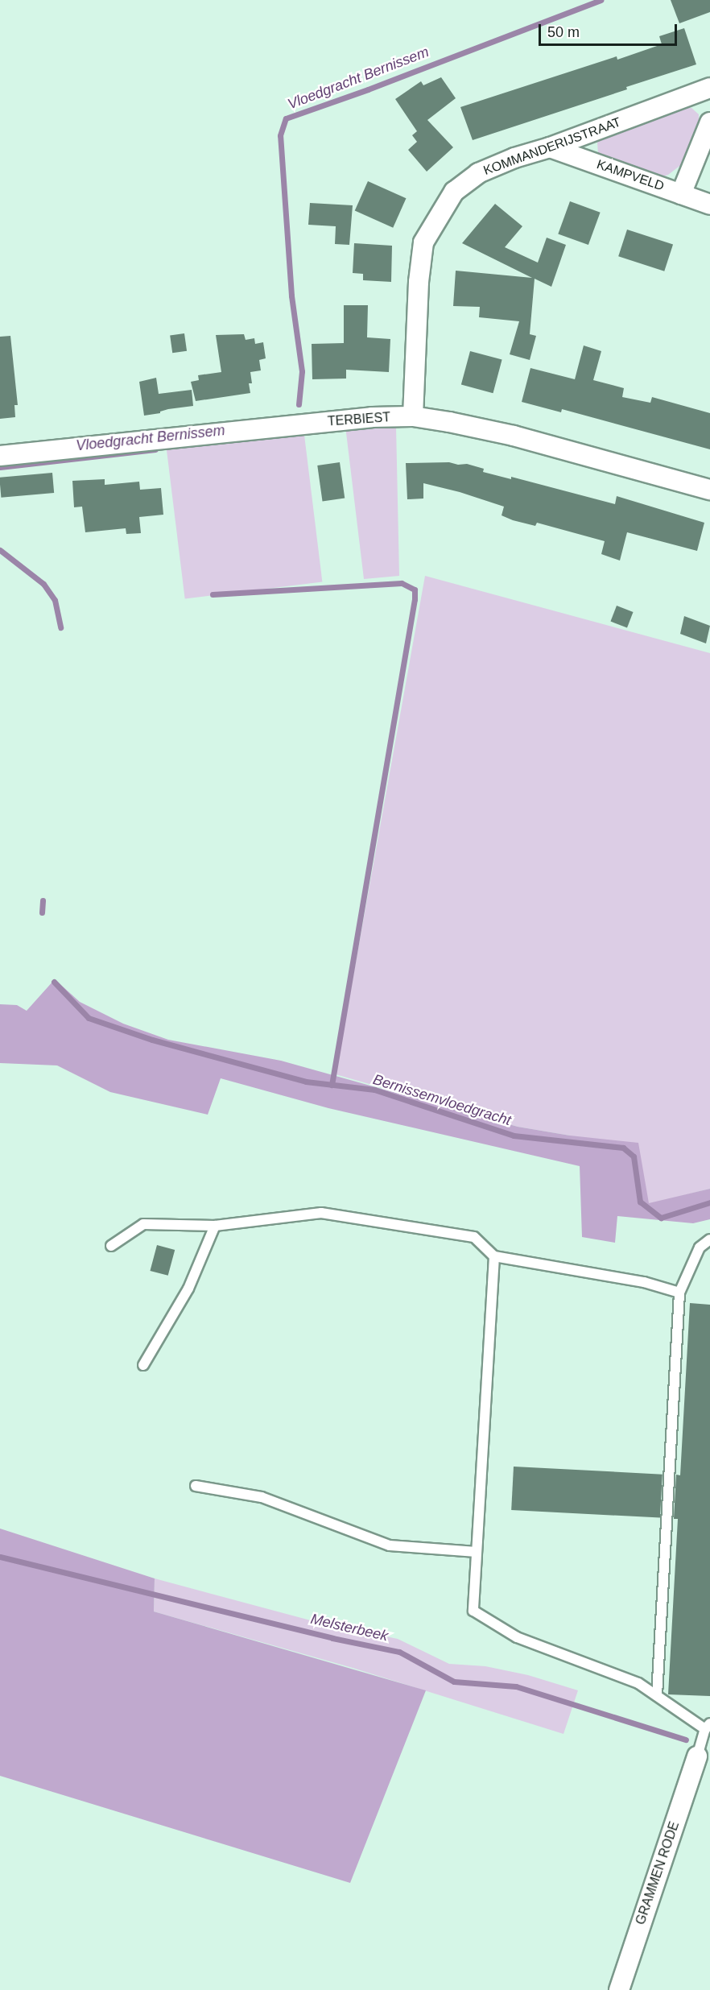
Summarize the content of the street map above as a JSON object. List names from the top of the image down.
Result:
{
  "streets": {
    "street": [
      "KOMMANDERIJSTRAAT",
      "KAMPVELD",
      "TERBIEST",
      "GRAMMEN RODE"
    ]
  },
  "crossings": [
    ["KOMMANDERIJSTRAAT", "KAMPVELD"],
    ["KOMMANDERIJSTRAAT", "TERBIEST"]
  ],
  "water": ["Vloedgracht Bernissem", "Bernissemvloedgracht", "Melsterbeek"],
  "scale_bar": "50 m"
}
